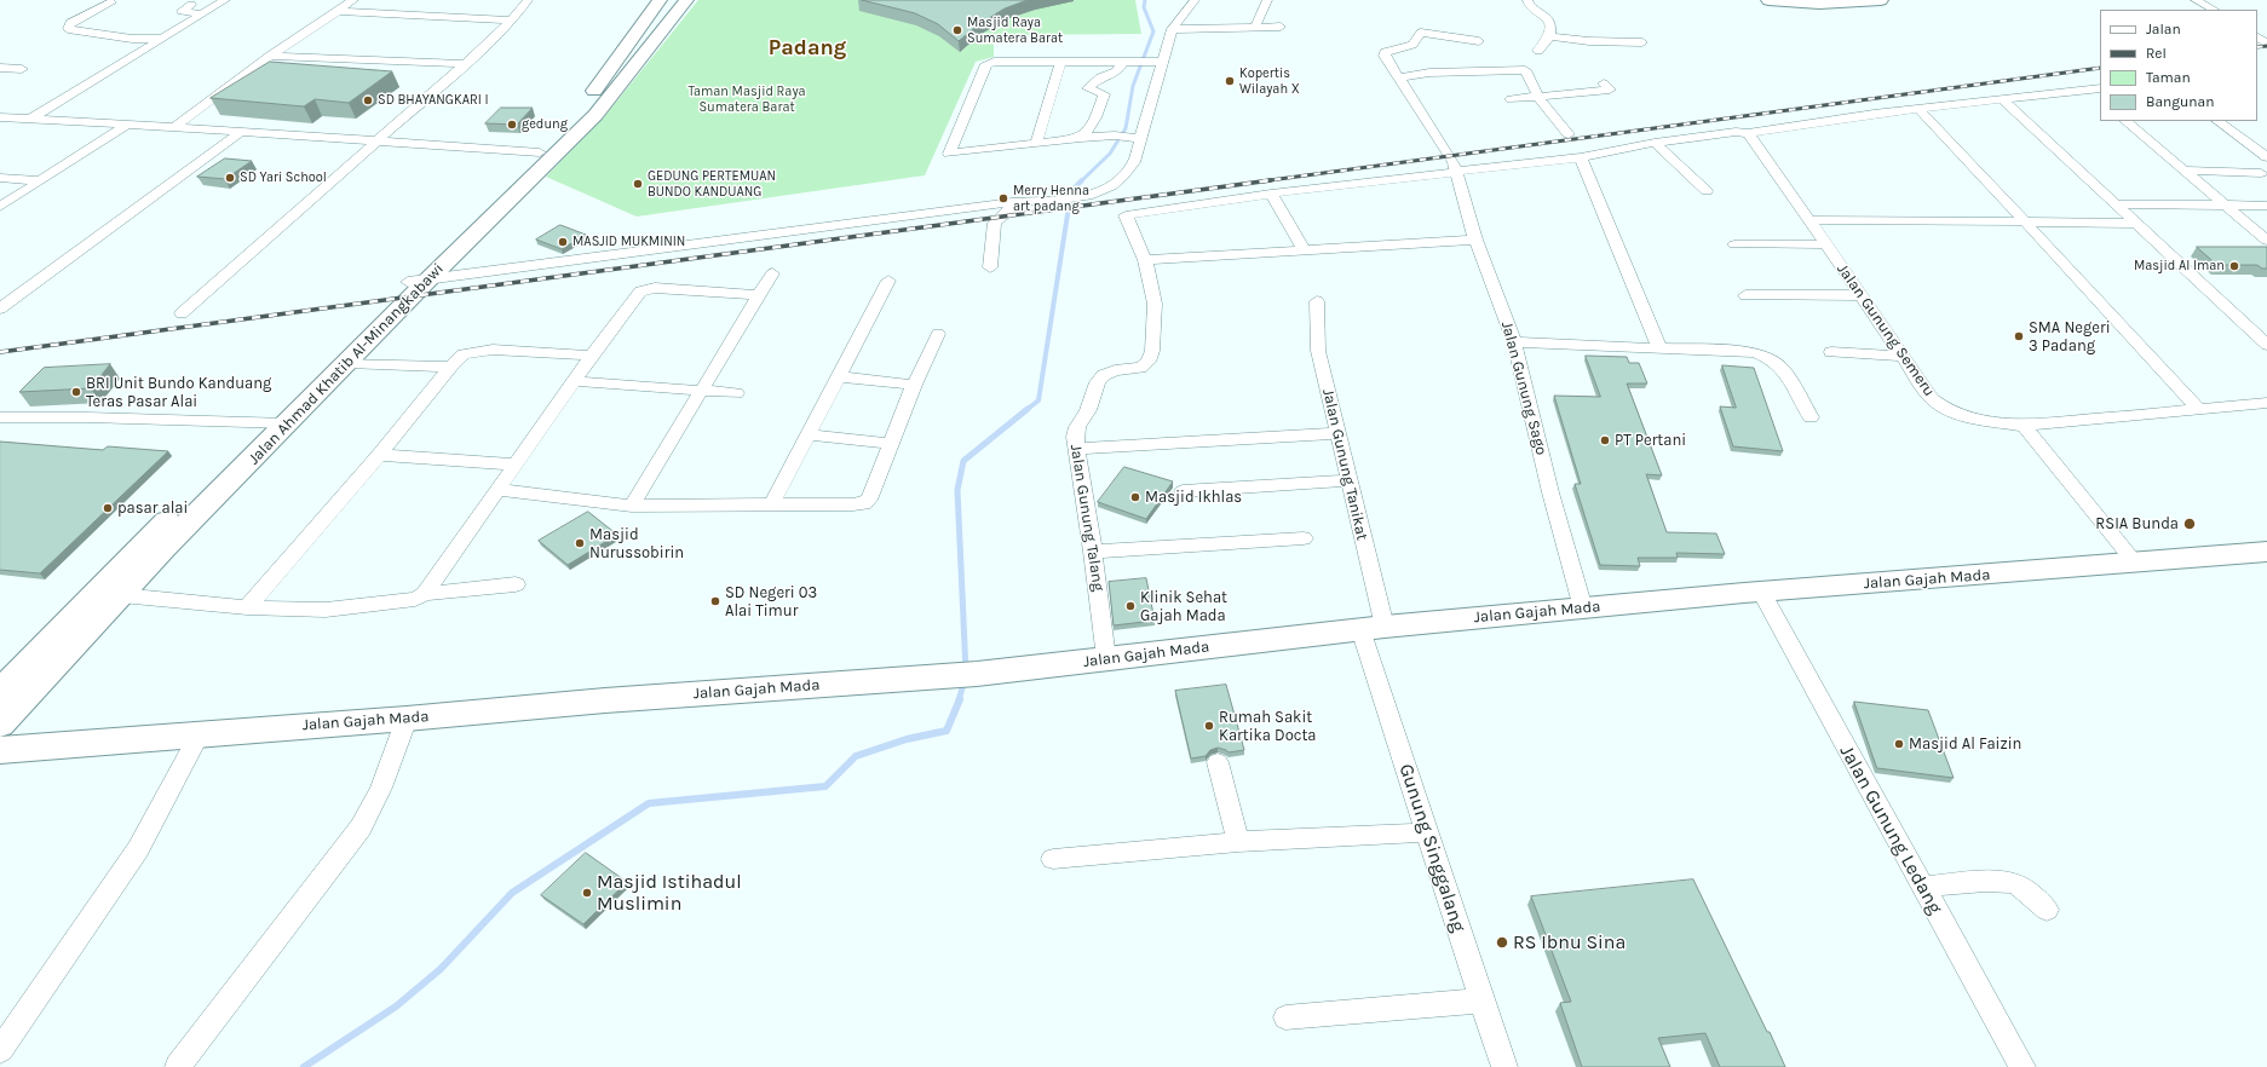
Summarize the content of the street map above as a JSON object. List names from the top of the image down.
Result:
{
  "streets": {
    "main road": ["Jalan Ahmad Khatib Al-Minangkabawi", "Jalan Gajah Mada"],
    "street": [
      "Jalan Gunung Semeru",
      "Jalan Gunung Sago",
      "Jalan Gunung Tanikat",
      "Jalan Gunung Talang",
      "Jalan Gunung Ledang",
      "Gunung Singgalang"
    ]
  },
  "crossings": [
    ["Jalan Gunung Sago", "Jalan Gajah Mada"],
    ["Jalan Gunung Tanikat", "Jalan Gajah Mada"],
    ["Jalan Gunung Tanikat", "Gunung Singgalang"],
    ["Jalan Gunung Talang", "Jalan Gajah Mada"],
    ["Jalan Gajah Mada", "Jalan Gunung Ledang"],
    ["Jalan Gajah Mada", "Gunung Singgalang"]
  ],
  "districts": ["Padang"],
  "parks": ["Taman Masjid Raya Sumatera Barat"],
  "places": [
    "Masjid Raya Sumatera Barat",
    "Kopertis Wilayah X",
    "SD BHAYANGKARI I",
    "gedung",
    "SD Yari School",
    "GEDUNG PERTEMUAN BUNDO KANDUANG",
    "Merry Henna art padang",
    "MASJID MUKMININ",
    "Masjid Al Iman",
    "SMA Negeri 3 Padang",
    "BRI Unit Bundo Kanduang Teras Pasar Alai",
    "PT Pertani",
    "Masjid Ikhlas",
    "pasar alai",
    "RSIA Bunda",
    "Masjid Nurussobirin",
    "SD Negeri 03 Alai Timur",
    "Klinik Sehat Gajah Mada",
    "Rumah Sakit Kartika Docta",
    "Masjid Al Faizin",
    "Masjid Istihadul Muslimin",
    "RS Ibnu Sina"
  ],
  "legend": [
    "Jalan",
    "Rel",
    "Taman",
    "Bangunan"
  ]
}
